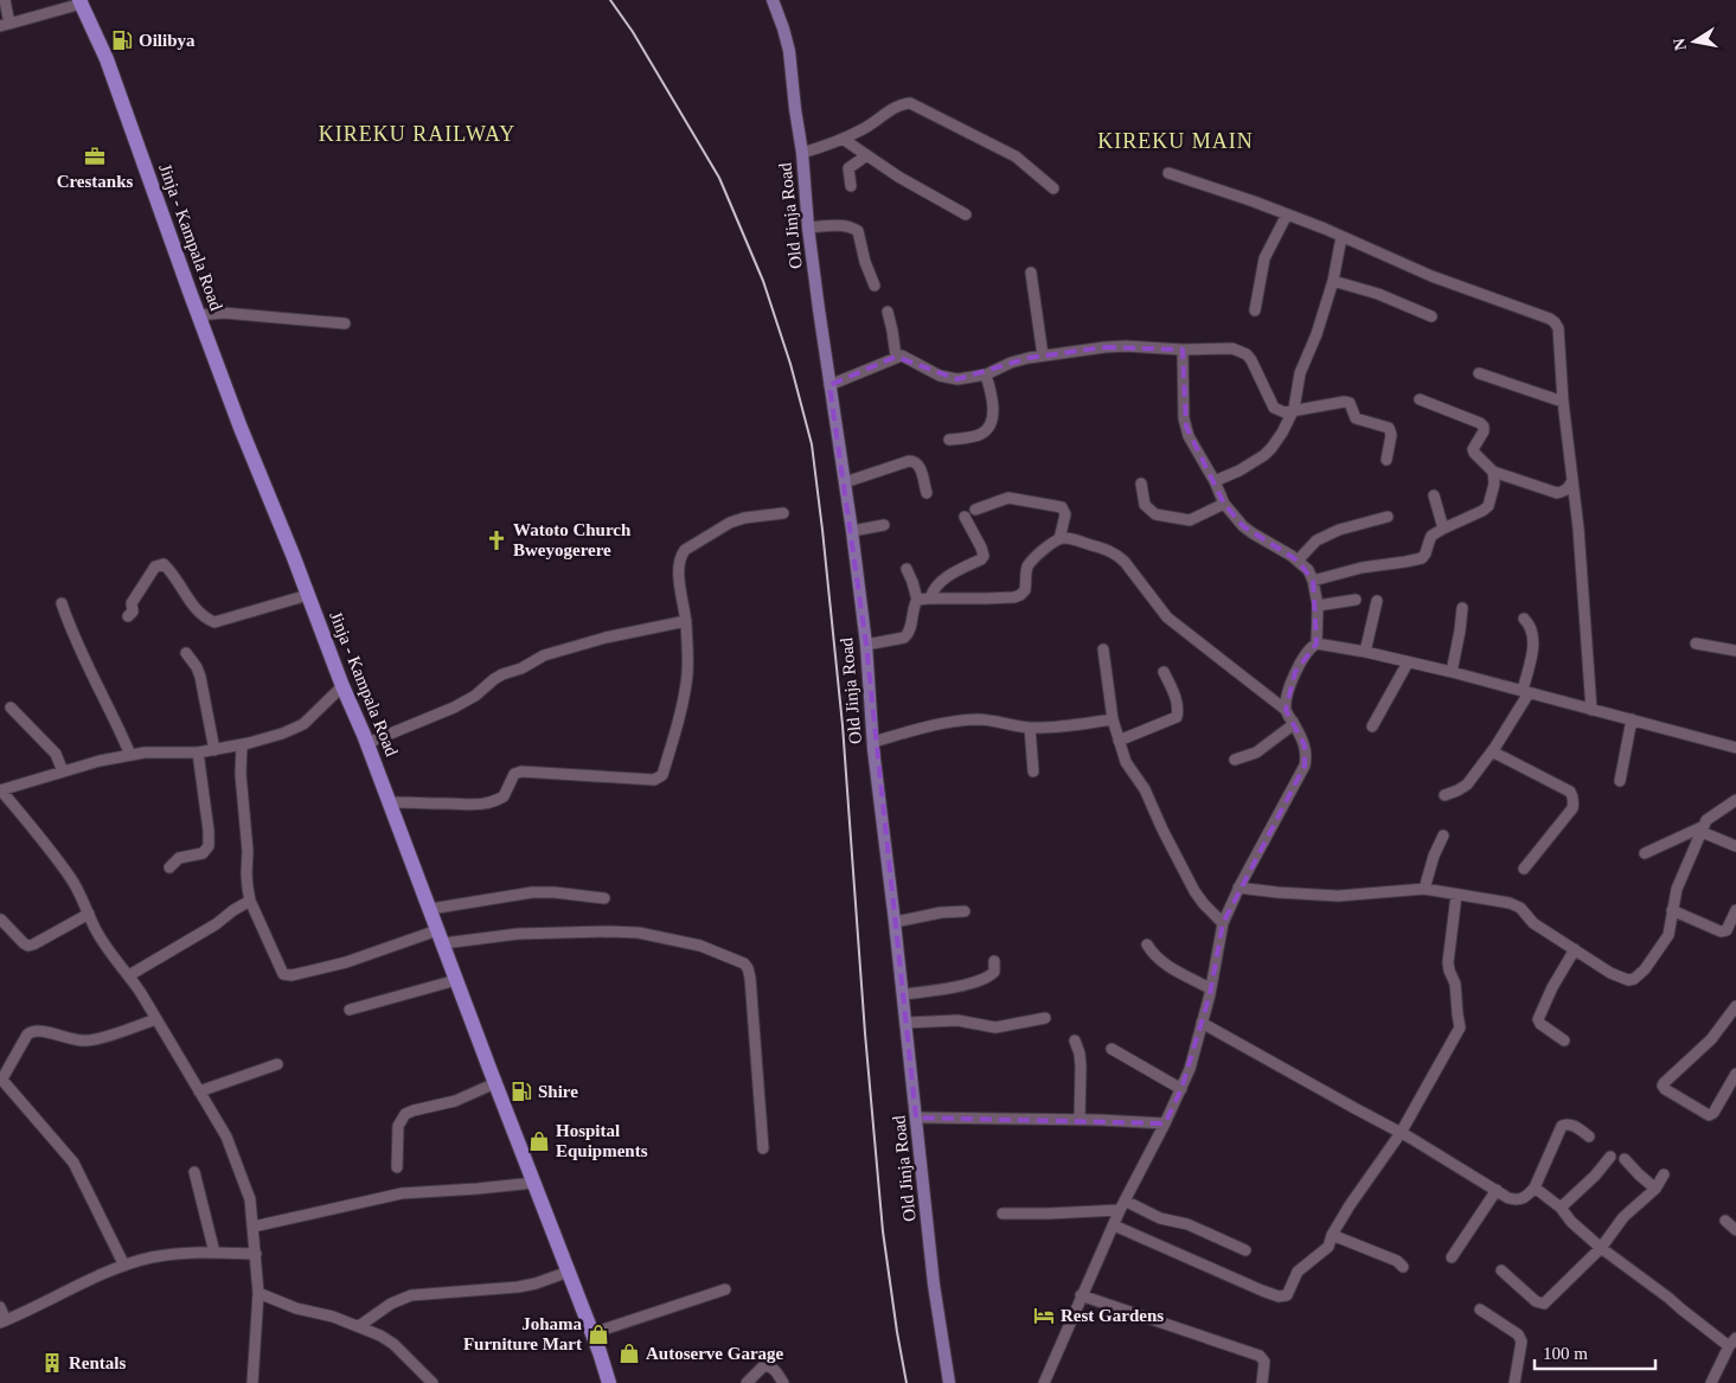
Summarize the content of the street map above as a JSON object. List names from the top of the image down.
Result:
{
  "streets": {
    "highway": ["Jinja - Kampala Road"],
    "main road": ["Old Jinja Road"]
  },
  "districts": ["KIREKU RAILWAY", "KIREKU MAIN"],
  "places": {
    "fuel station": ["Oilibya", "Shire"],
    "office": ["Crestanks"],
    "church": ["Watoto Church Bweyogerere"],
    "shop": ["Hospital Equipments", "Johama Furniture Mart", "Autoserve Garage"],
    "hotel": ["Rest Gardens"],
    "building": ["Rentals"]
  },
  "scale_bar": "100 m",
  "north": "left"
}
